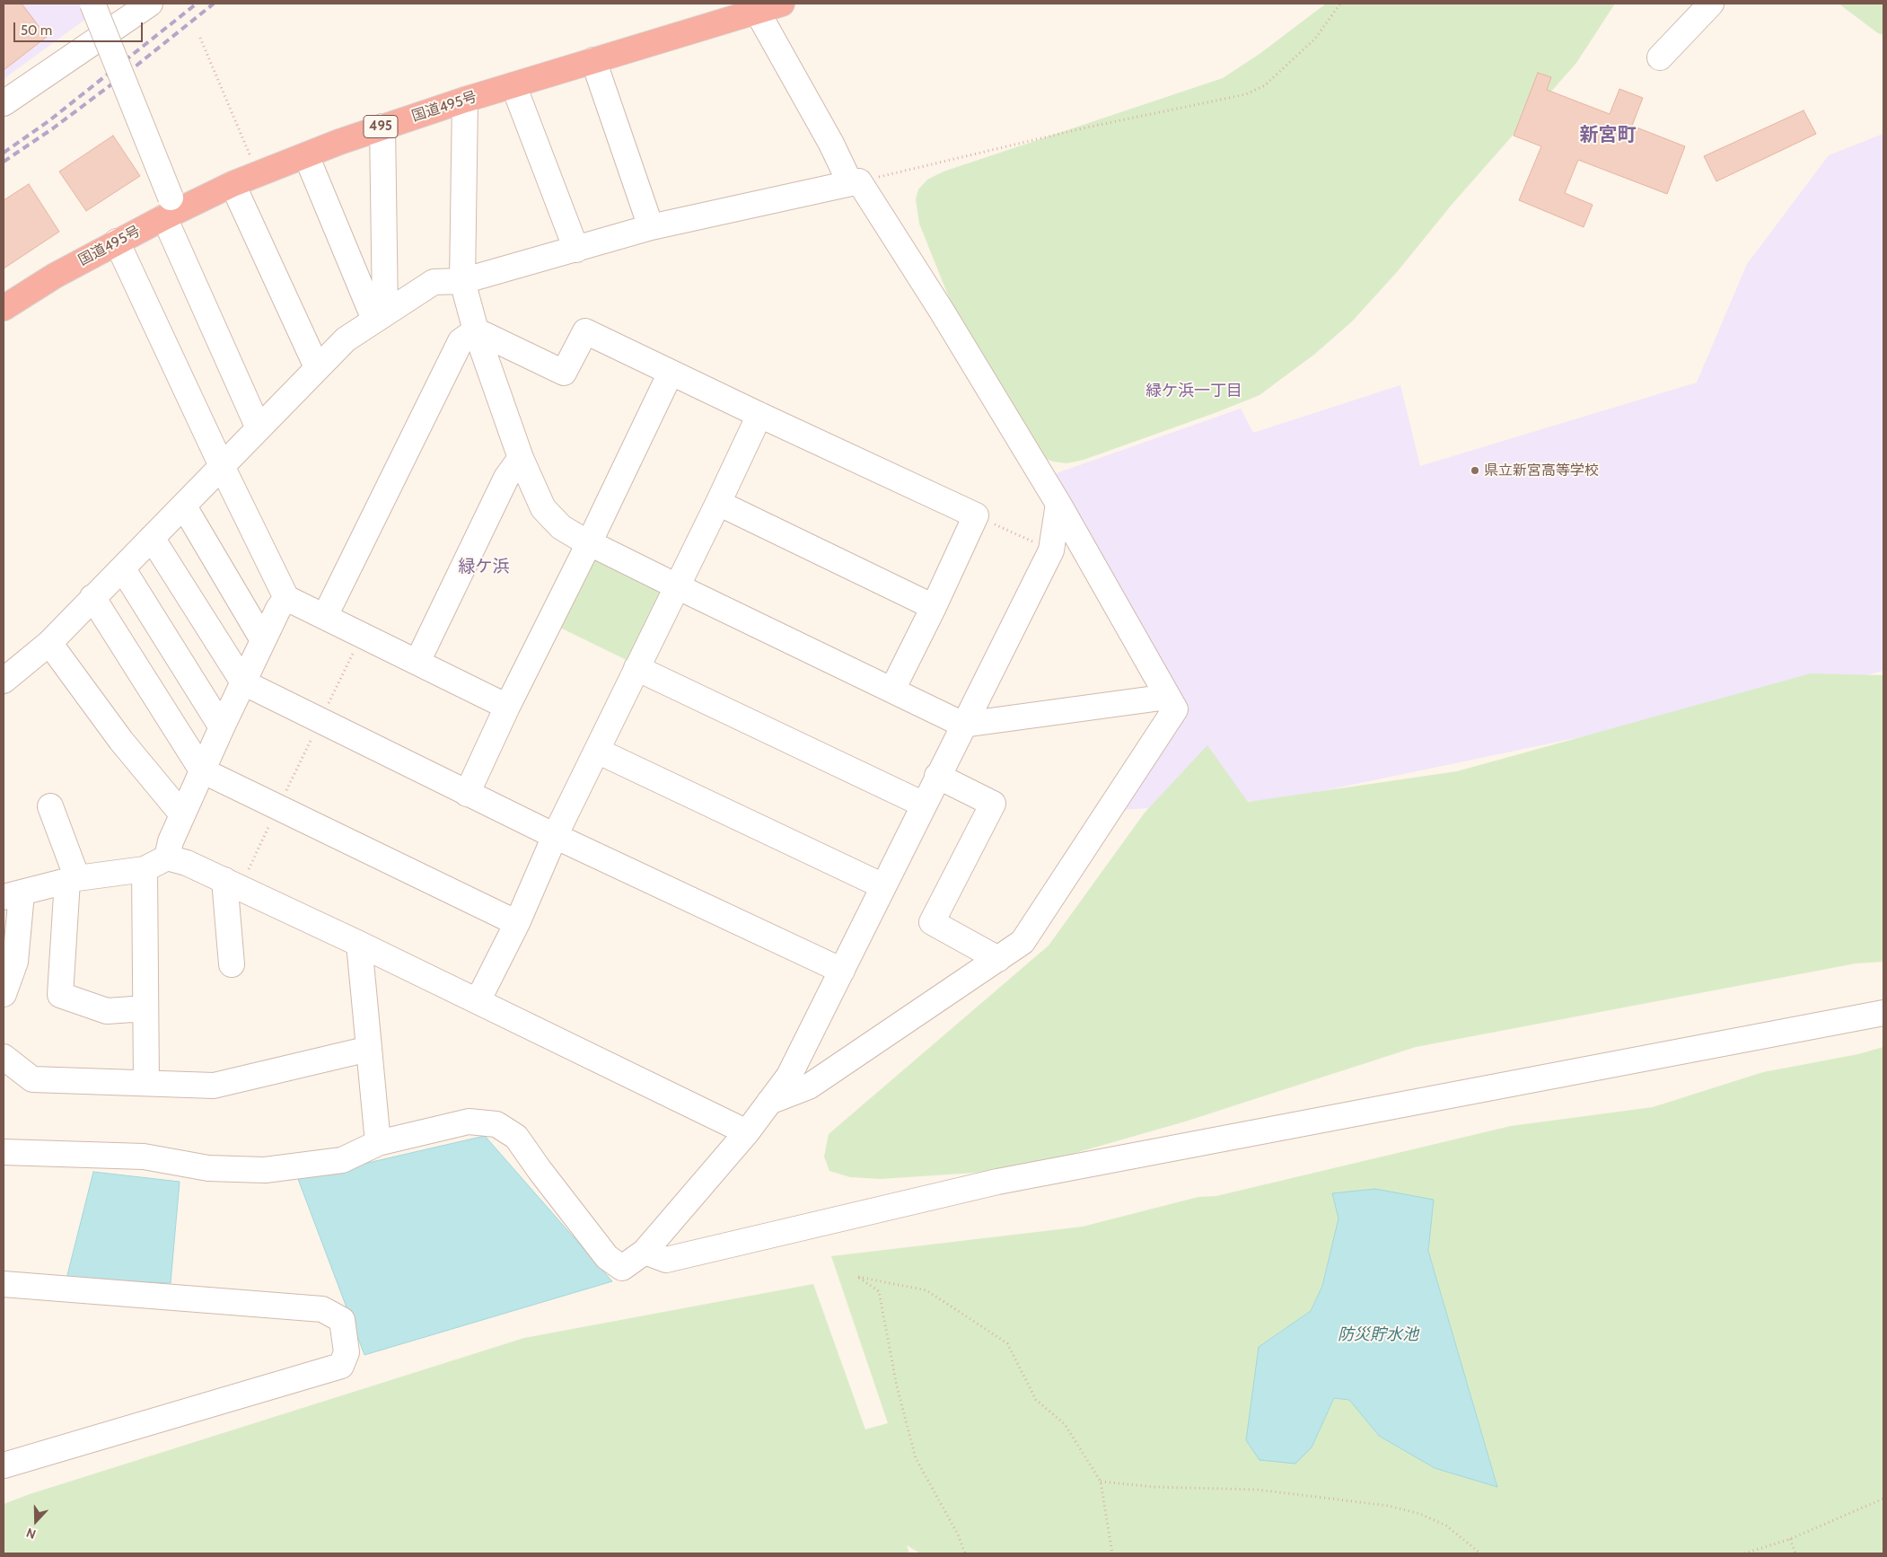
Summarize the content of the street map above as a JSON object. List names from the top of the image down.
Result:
{
  "streets": {
    "highway": ["国道495号", "495"]
  },
  "districts": ["新宮町", "緑ケ浜一丁目", "緑ケ浜"],
  "water": ["防災貯水池"],
  "places": ["県立新宮高等学校"],
  "scale_bar": "50 m",
  "north": "bottom"
}
